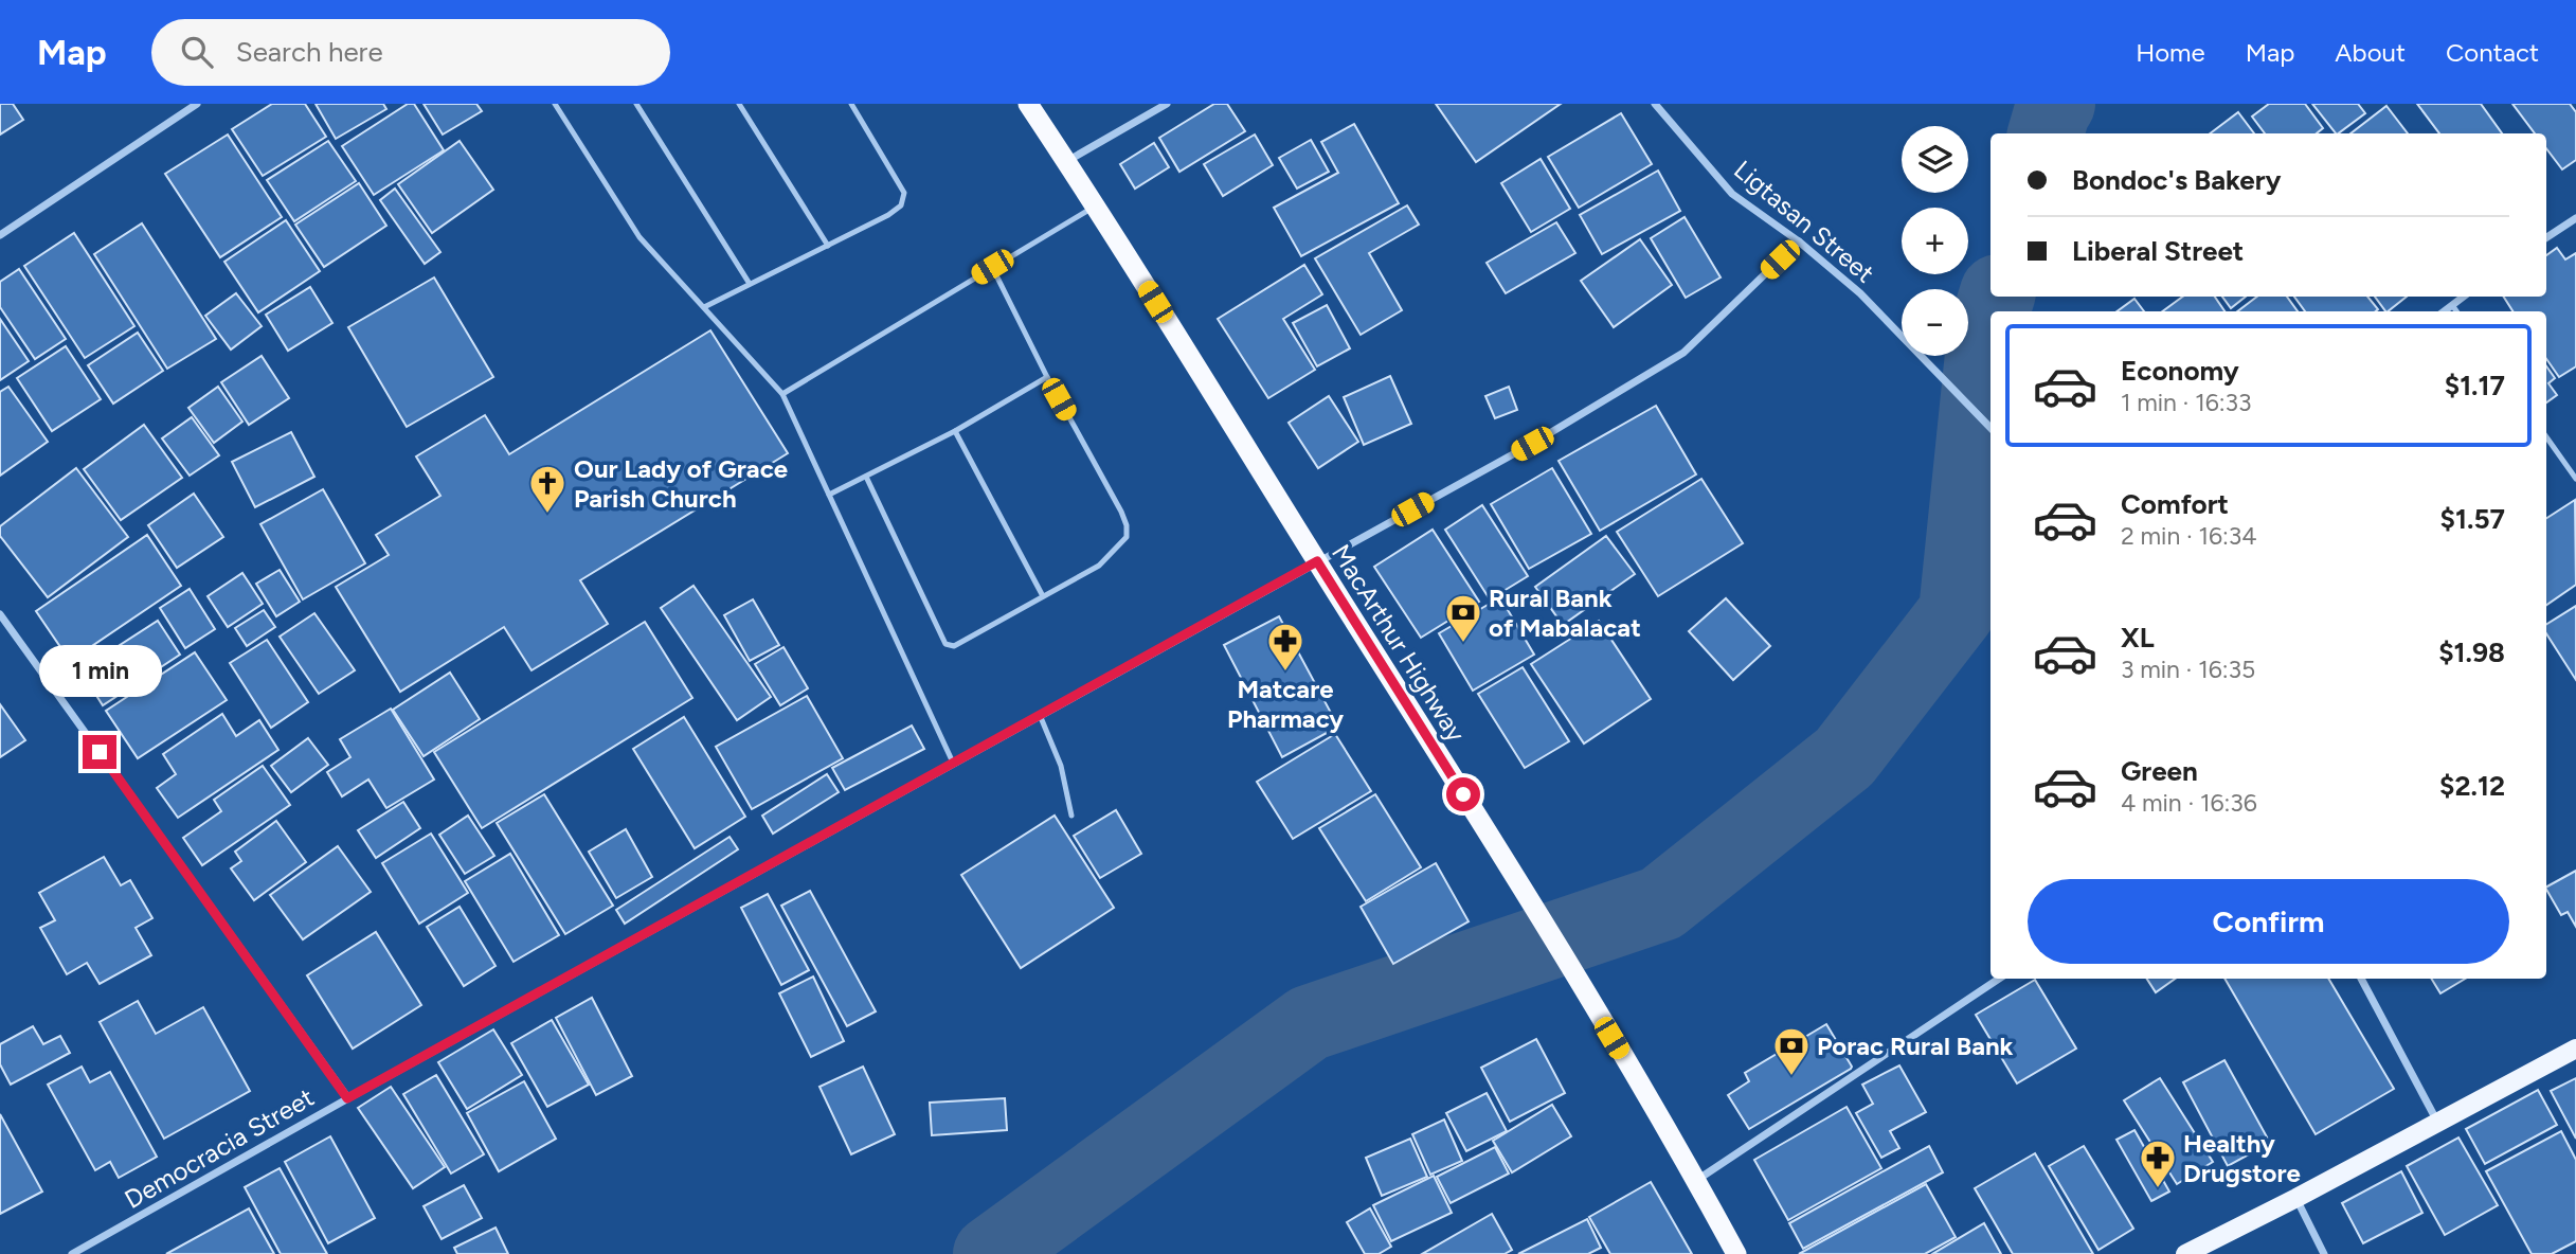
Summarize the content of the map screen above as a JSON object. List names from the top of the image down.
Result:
{
  "streets": {
    "highway": ["MacArthur Highway"],
    "street": ["Ligtasan Street", "Democracia Street"]
  },
  "crossings": [
    ["Ligtasan Street", "Democracia Street"],
    ["MacArthur Highway", "Democracia Street"]
  ],
  "places": {
    "church": ["Our Lady of Grace Parish Church"],
    "bank": ["Rural Bank of Mabalacat", "Porac Rural Bank"],
    "pharmacy": ["Matcare Pharmacy", "Healthy Drugstore"]
  },
  "page": {
    "header": "Map",
    "search": "Search here",
    "nav": [
      "Home",
      "Map",
      "About",
      "Contact"
    ],
    "map_buttons": ["+", "−"],
    "banner": ["Bondoc's Bakery", "Liberal Street"],
    "list": [
      {
        "name": "Economy",
        "note": "1 min · 16:33",
        "value": "$1.17"
      },
      {
        "name": "Comfort",
        "note": "2 min · 16:34",
        "value": "$1.57"
      },
      {
        "name": "XL",
        "note": "3 min · 16:35",
        "value": "$1.98"
      },
      {
        "name": "Green",
        "note": "4 min · 16:36",
        "value": "$2.12"
      }
    ],
    "bubble": "1 min",
    "buttons": "Confirm"
  }
}
